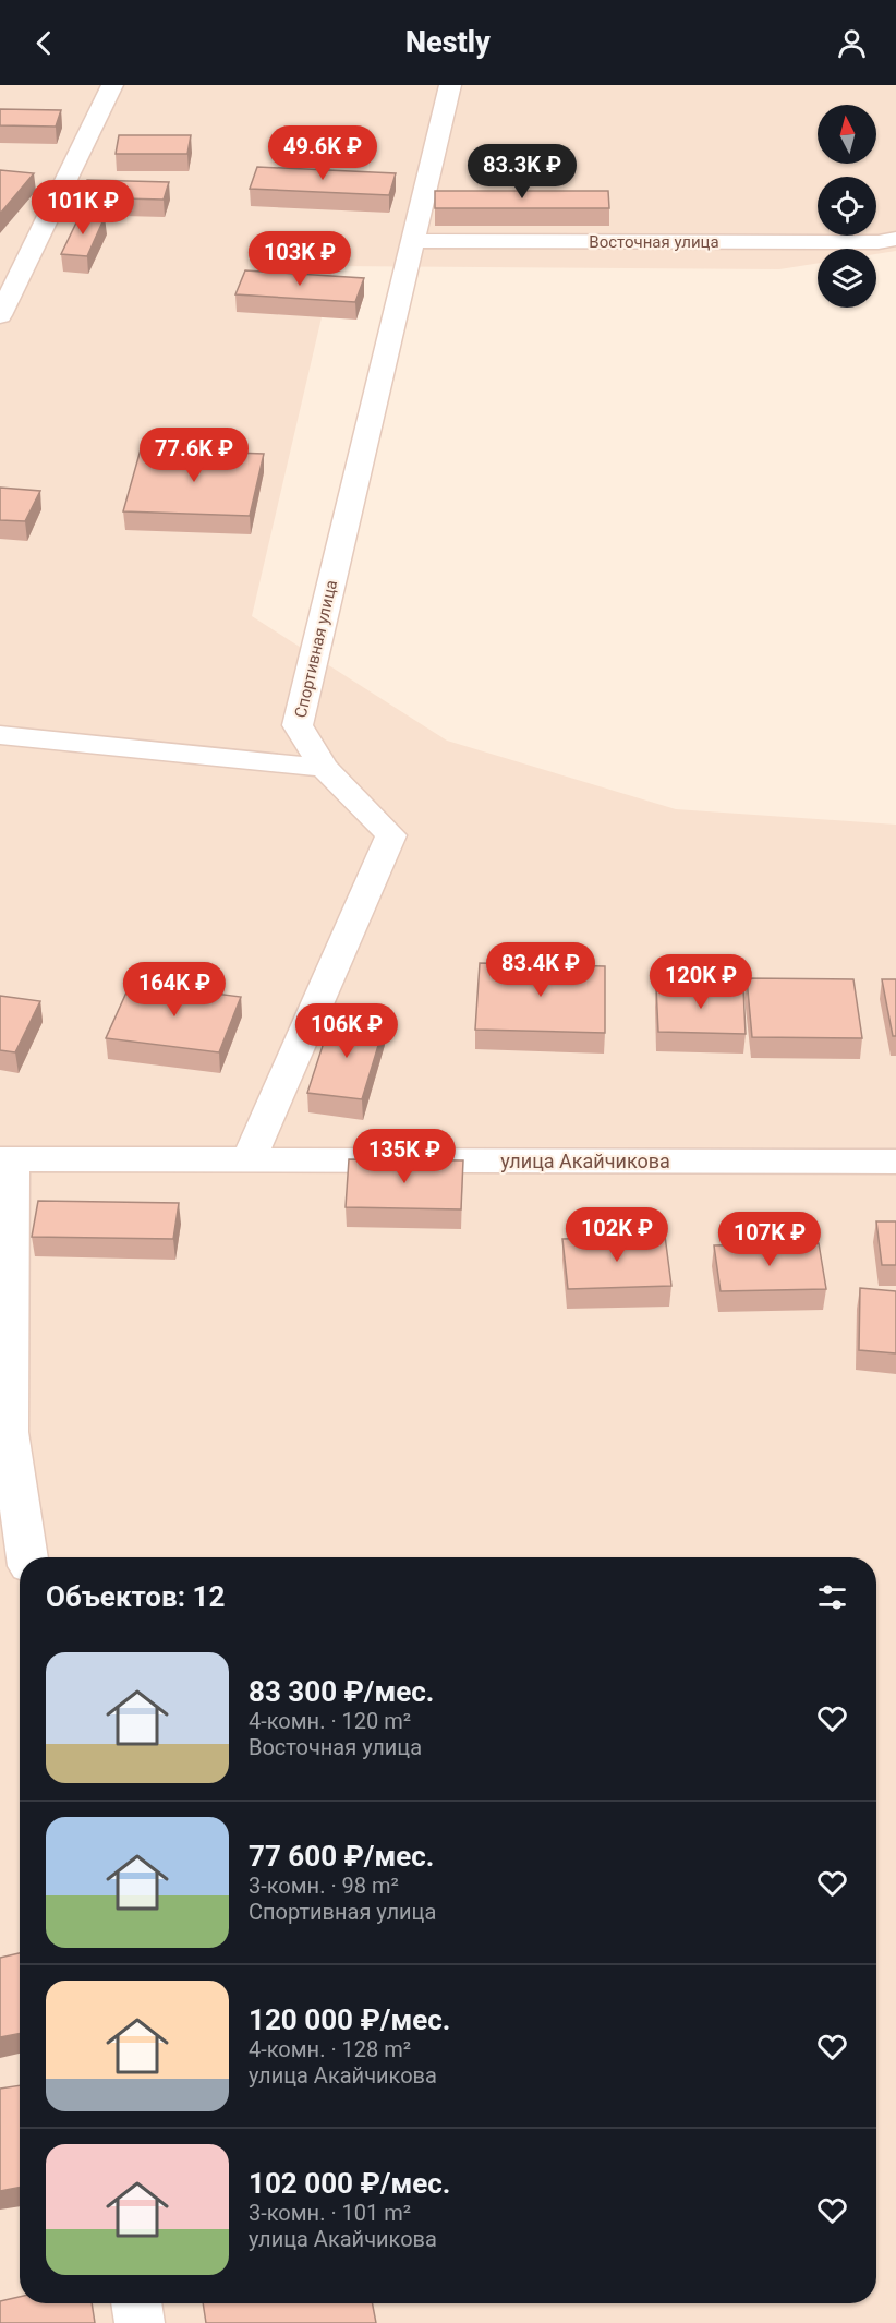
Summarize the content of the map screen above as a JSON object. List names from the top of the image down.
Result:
{
  "streets": {
    "street": ["Восточная улица", "Спортивная улица", "улица Акайчикова"]
  },
  "crossings": [
    ["Восточная улица", "Спортивная улица"],
    ["Спортивная улица", "улица Акайчикова"]
  ],
  "north": "top",
  "page": {
    "header": "Nestly",
    "price": [
      "49.6K ₽",
      "83.3K ₽",
      "101K ₽",
      "103K ₽",
      "77.6K ₽",
      "83.4K ₽",
      "120K ₽",
      "164K ₽",
      "106K ₽",
      "135K ₽",
      "102K ₽",
      "107K ₽"
    ],
    "heading": "Объектов: 12",
    "list": [
      {
        "name": "83 300 ₽/мес.",
        "note": "4-комн. · 120 m² · Восточная улица"
      },
      {
        "name": "77 600 ₽/мес.",
        "note": "3-комн. · 98 m² · Спортивная улица"
      },
      {
        "name": "120 000 ₽/мес.",
        "note": "4-комн. · 128 m² · улица Акайчикова"
      },
      {
        "name": "102 000 ₽/мес.",
        "note": "3-комн. · 101 m² · улица Акайчикова"
      }
    ]
  }
}
